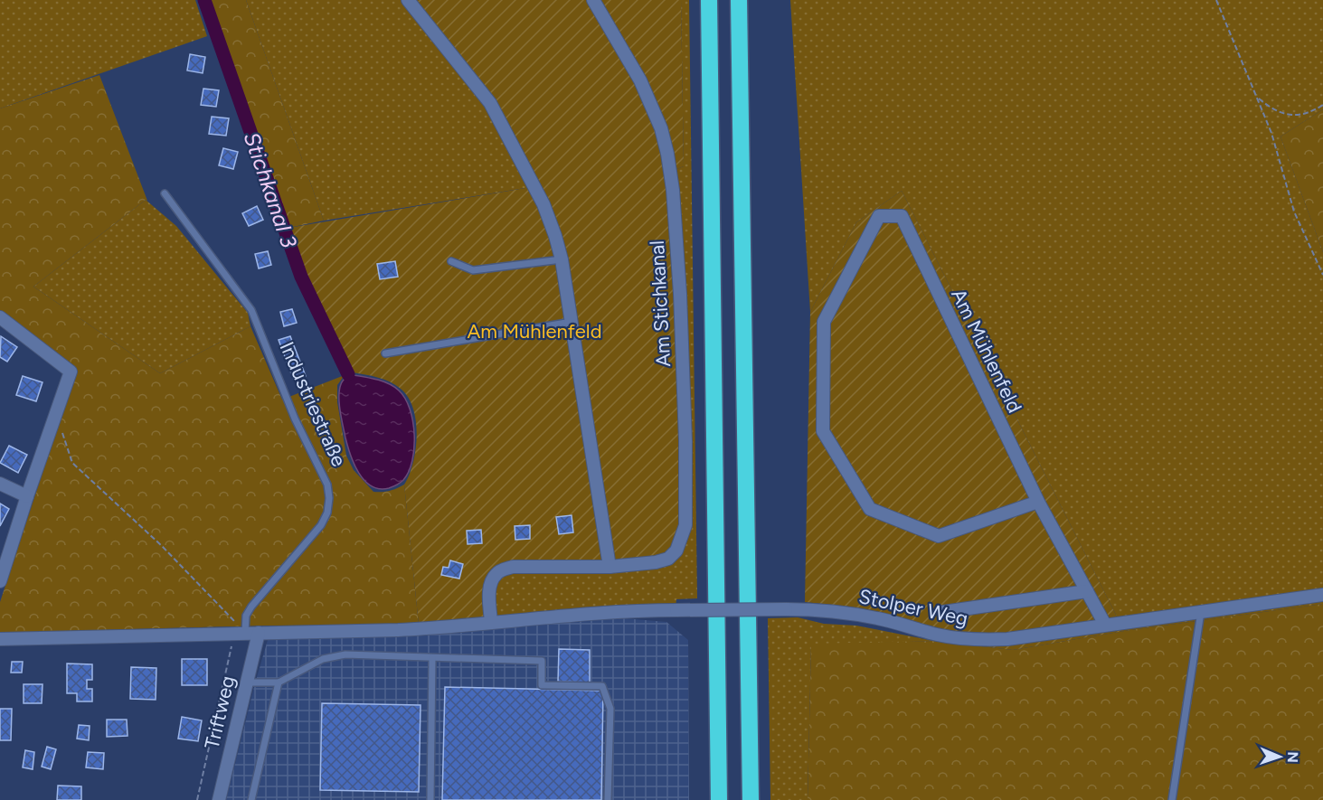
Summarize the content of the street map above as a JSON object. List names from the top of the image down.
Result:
{
  "streets": {
    "street": [
      "Am Stichkanal",
      "Am Mühlenfeld",
      "Stolper Weg",
      "Triftweg"
    ],
    "lane": ["Industriestraße"]
  },
  "crossings": [
    ["Am Stichkanal", "Stolper Weg"],
    ["Am Mühlenfeld", "Stolper Weg"]
  ],
  "water": ["Stichkanal 3"],
  "parks": ["Am Mühlenfeld"],
  "north": "right"
}
